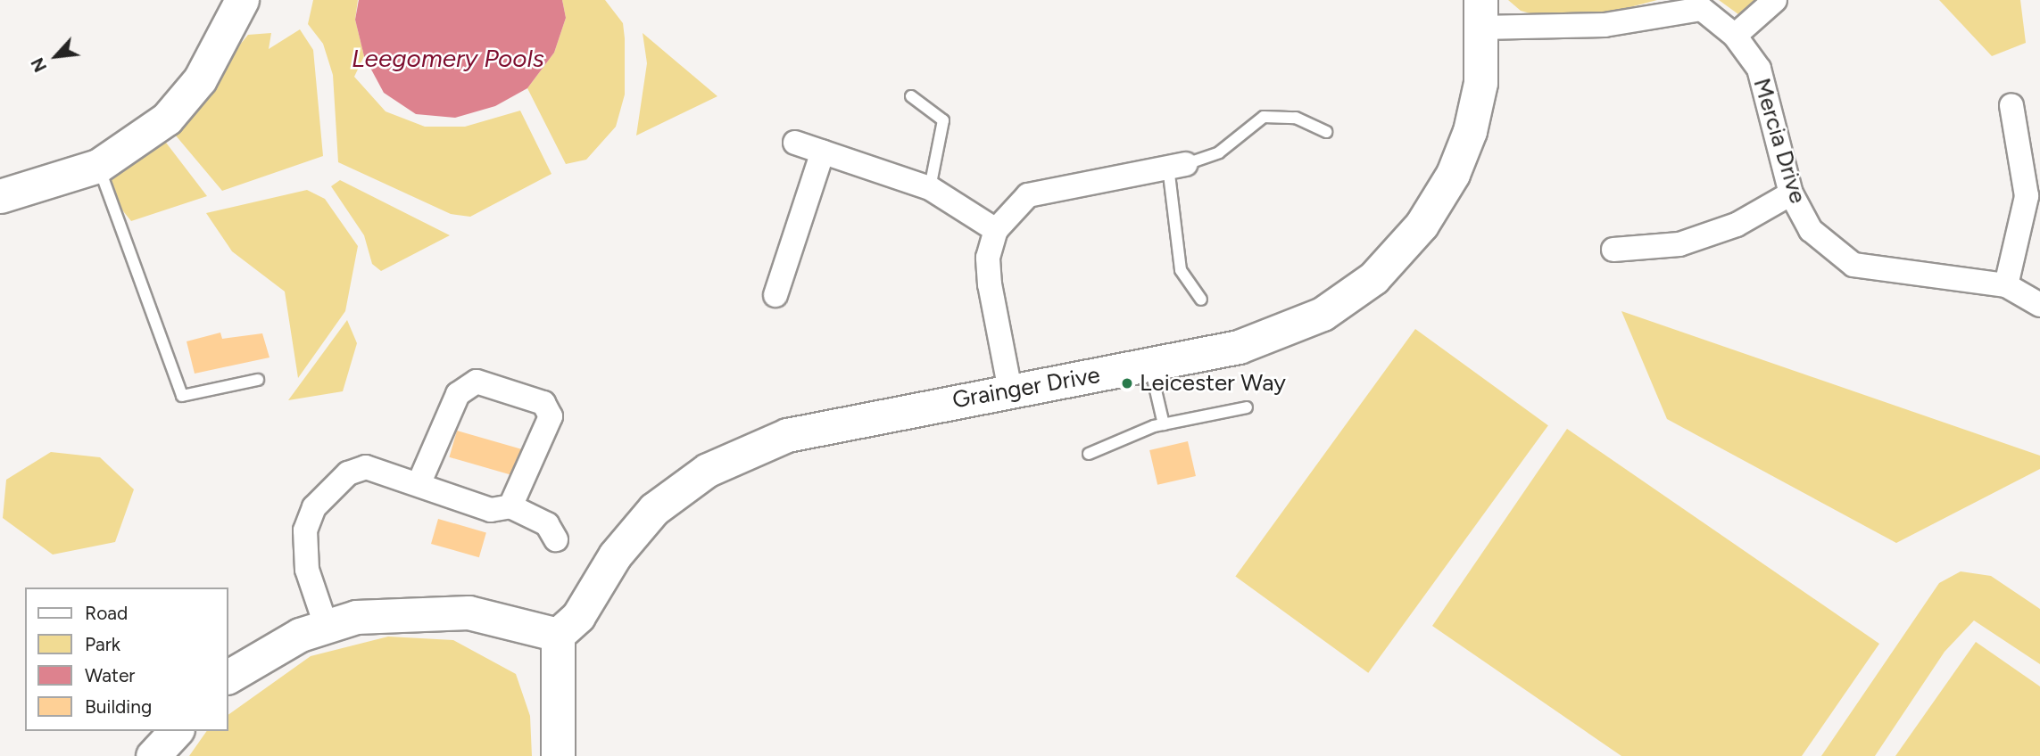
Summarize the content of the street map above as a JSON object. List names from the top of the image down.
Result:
{
  "streets": {
    "street": ["Mercia Drive", "Grainger Drive"]
  },
  "crossings": [
    ["Mercia Drive", "Grainger Drive"]
  ],
  "water": ["Leegomery Pools"],
  "places": ["Leicester Way"],
  "legend": [
    "Road",
    "Park",
    "Water",
    "Building"
  ],
  "north": "bottom left"
}
